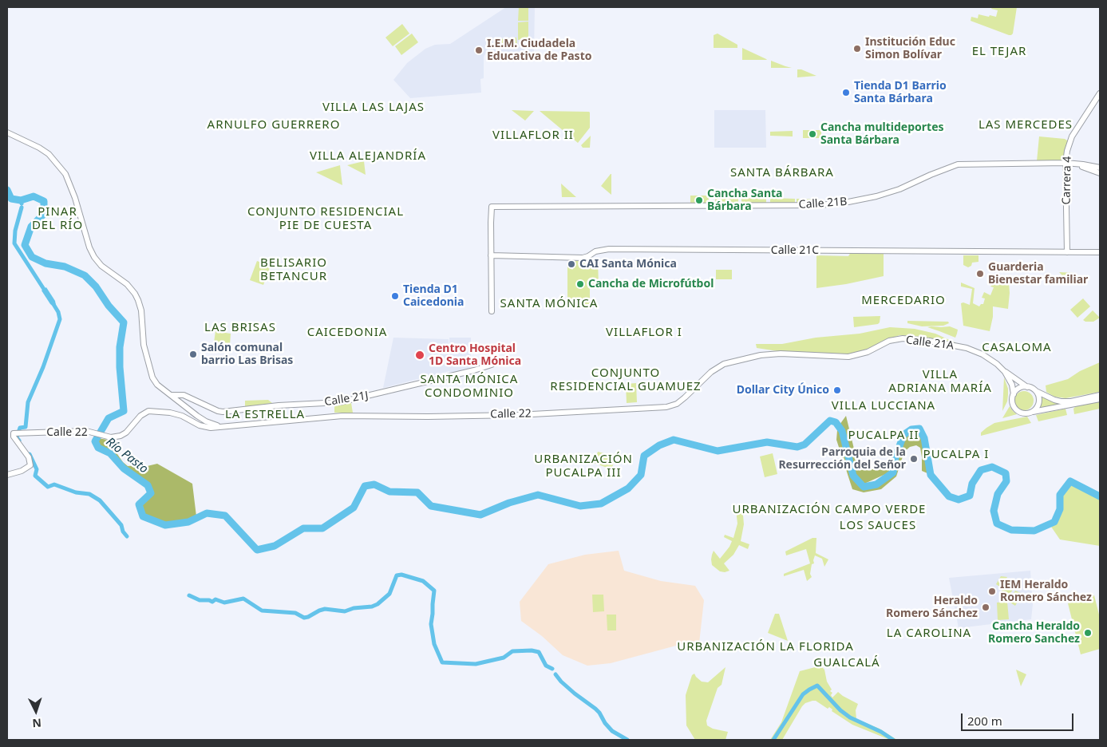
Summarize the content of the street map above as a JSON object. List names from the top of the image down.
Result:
{
  "streets": {
    "street": [
      "Carrera 4",
      "Calle 21B",
      "Calle 21C",
      "Calle 21A",
      "Calle 21J",
      "Calle 22"
    ]
  },
  "crossings": [
    ["Carrera 4", "Calle 21B"],
    ["Carrera 4", "Calle 21C"],
    ["Calle 21B", "Calle 21C"],
    ["Calle 21A", "Calle 22"],
    ["Calle 21J", "Calle 22"]
  ],
  "districts": [
    "EL TEJAR",
    "VILLA LAS LAJAS",
    "ARNULFO GUERRERO",
    "LAS MERCEDES",
    "VILLAFLOR II",
    "VILLA ALEJANDRÍA",
    "SANTA BÁRBARA",
    "PINAR DEL RÍO",
    "CONJUNTO RESIDENCIAL PIE DE CUESTA",
    "BELISARIO BETANCUR",
    "MERCEDARIO",
    "SANTA MÓNICA",
    "LAS BRISAS",
    "CAICEDONIA",
    "VILLAFLOR I",
    "CASALOMA",
    "CONJUNTO RESIDENCIAL GUAMUEZ",
    "VILLA ADRIANA MARÍA",
    "SANTA MÓNICA CONDOMINIO",
    "VILLA LUCCIANA",
    "LA ESTRELLA",
    "PUCALPA II",
    "PUCALPA I",
    "URBANIZACIÓN PUCALPA III",
    "URBANIZACIÓN CAMPO VERDE",
    "LOS SAUCES",
    "LA CAROLINA",
    "URBANIZACIÓN LA FLORIDA",
    "GUALCALÁ"
  ],
  "water": ["Río Pasto"],
  "places": [
    "Institución Educ Simon Bolívar",
    "I.E.M. Ciudadela Educativa de Pasto",
    "Tienda D1 Barrio Santa Bárbara",
    "Cancha multideportes Santa Bárbara",
    "Cancha Santa Bárbara",
    "CAI Santa Mónica",
    "Guarderia Bienestar familiar",
    "Cancha de Microfútbol",
    "Tienda D1 Caicedonia",
    "Salón comunal barrio Las Brisas",
    "Centro Hospital 1D Santa Mónica",
    "Dollar City Único",
    "Parroquia de la Resurrección del Señor",
    "IEM Heraldo Romero Sánchez",
    "Heraldo Romero Sánchez",
    "Cancha Heraldo Romero Sanchez"
  ],
  "scale_bar": "200 m",
  "north": "bottom"
}
